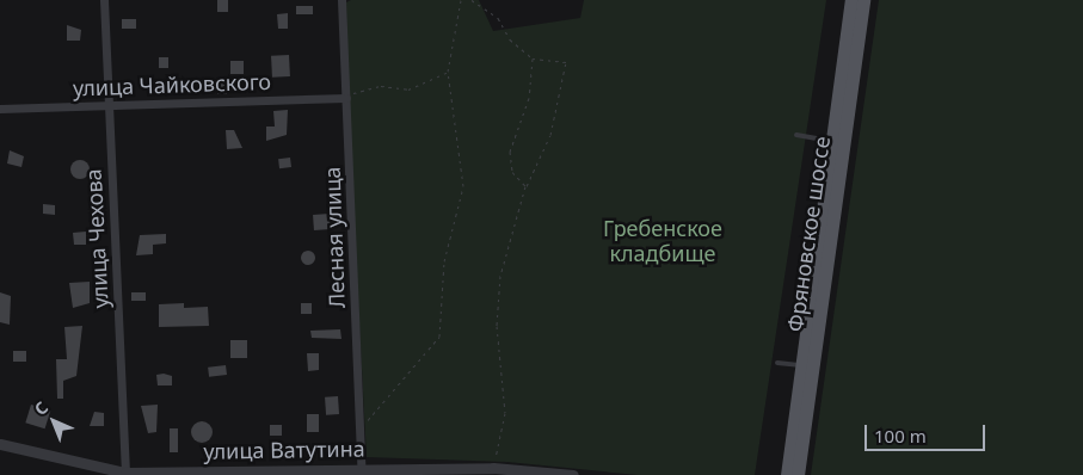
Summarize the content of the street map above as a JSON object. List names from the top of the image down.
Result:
{
  "streets": {
    "main road": ["Фряновское шоссе"],
    "street": [
      "улица Чайковского",
      "Лесная улица",
      "улица Чехова",
      "улица Ватутина"
    ]
  },
  "crossings": [
    ["улица Чайковского", "Лесная улица"],
    ["улица Чайковского", "улица Чехова"],
    ["Лесная улица", "улица Ватутина"],
    ["улица Чехова", "улица Ватутина"]
  ],
  "parks": ["Гребенское кладбище"],
  "scale_bar": "100 m",
  "north": "top left"
}
